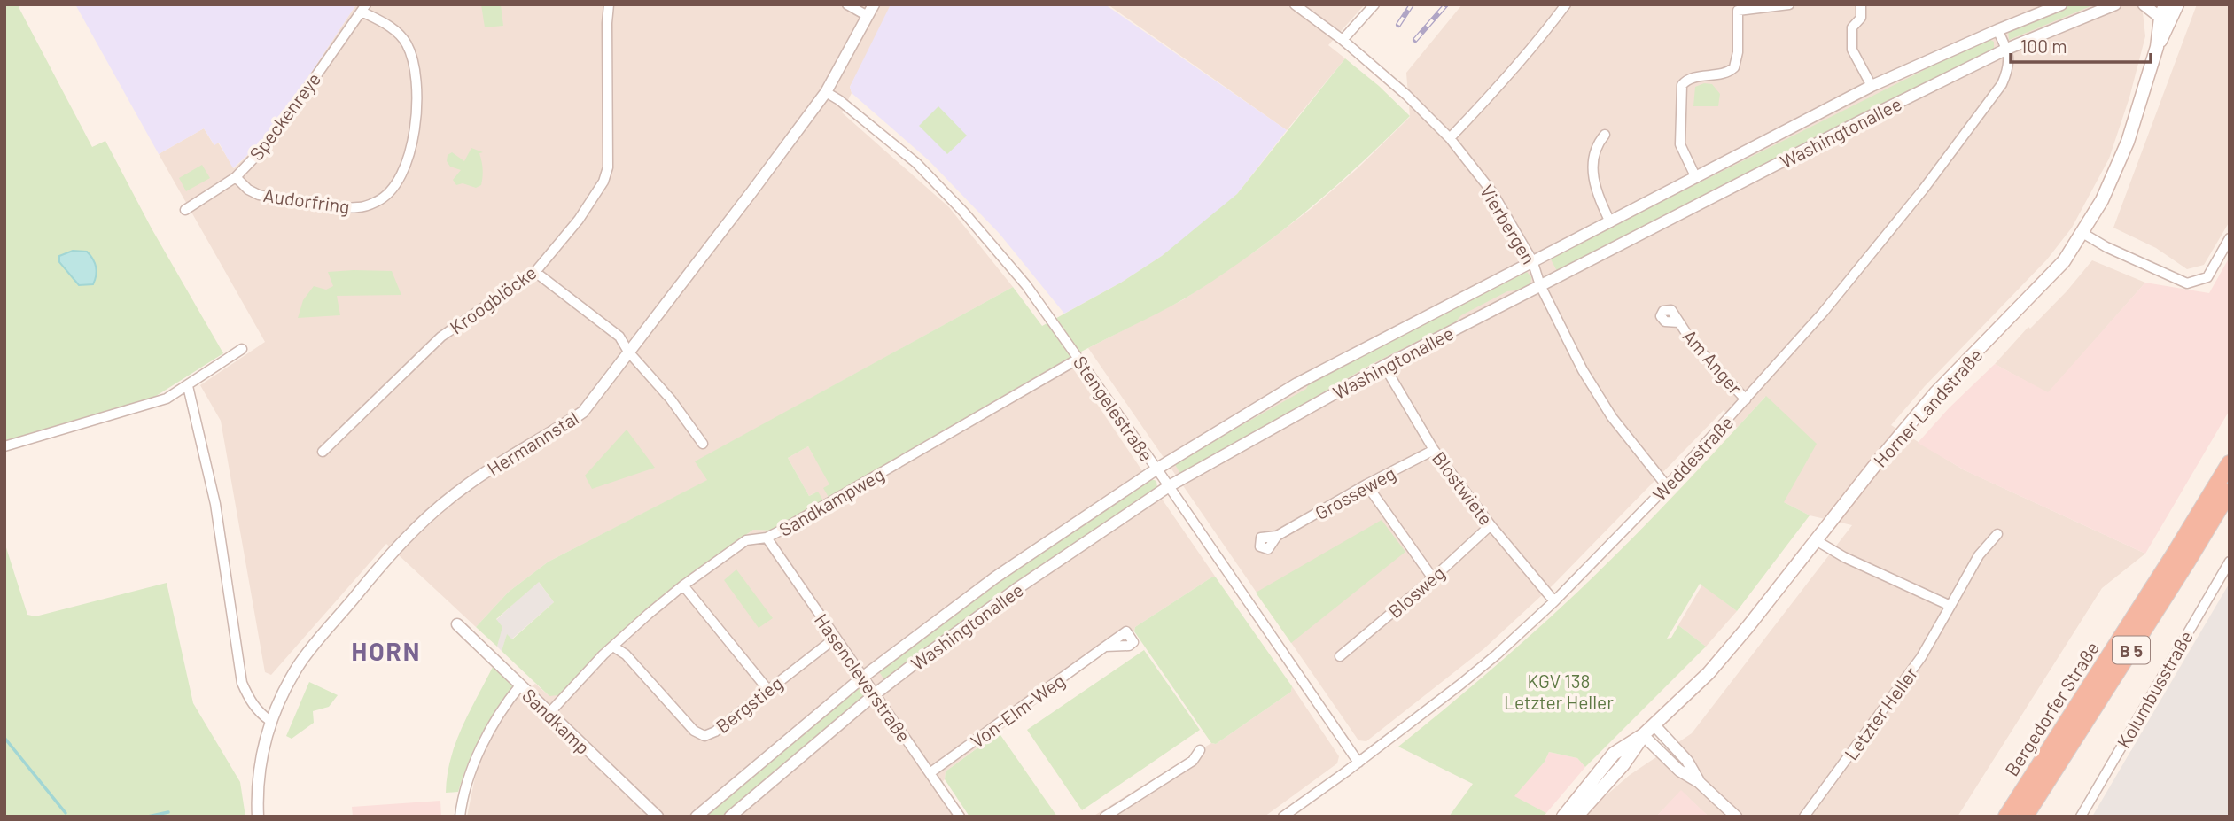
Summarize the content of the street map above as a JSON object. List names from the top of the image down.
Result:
{
  "streets": {
    "highway": ["B 5", "Bergedorfer Straße"],
    "main road": ["Horner Landstraße"],
    "street": [
      "Speckenreye",
      "Washingtonallee",
      "Audorfring",
      "Vierbergen",
      "Kroogblöcke",
      "Am Anger",
      "Stengelestraße",
      "Hermannstal",
      "Weddestraße",
      "Blostwiete",
      "Grosseweg",
      "Sandkampweg",
      "Blosweg",
      "Hasencleverstraße",
      "Kolumbusstraße",
      "Bergstieg",
      "Von-Elm-Weg",
      "Letzter Heller",
      "Sandkamp"
    ]
  },
  "crossings": [
    ["Speckenreye", "Audorfring"],
    ["Washingtonallee", "Vierbergen"],
    ["Washingtonallee", "Stengelestraße"],
    ["Washingtonallee", "Weddestraße"],
    ["Washingtonallee", "Blostwiete"],
    ["Washingtonallee", "Hasencleverstraße"],
    ["Vierbergen", "Weddestraße"],
    ["Am Anger", "Weddestraße"],
    ["Stengelestraße", "Hermannstal"],
    ["Stengelestraße", "Weddestraße"],
    ["Stengelestraße", "Sandkampweg"],
    ["Weddestraße", "Blostwiete"],
    ["Blostwiete", "Grosseweg"],
    ["Blostwiete", "Blosweg"],
    ["Sandkampweg", "Hasencleverstraße"],
    ["Sandkampweg", "Bergstieg"],
    ["Sandkampweg", "Sandkamp"],
    ["Hasencleverstraße", "Bergstieg"],
    ["Hasencleverstraße", "Von-Elm-Weg"]
  ],
  "districts": ["HORN"],
  "parks": ["KGV 138 Letzter Heller"],
  "scale_bar": "100 m"
}
